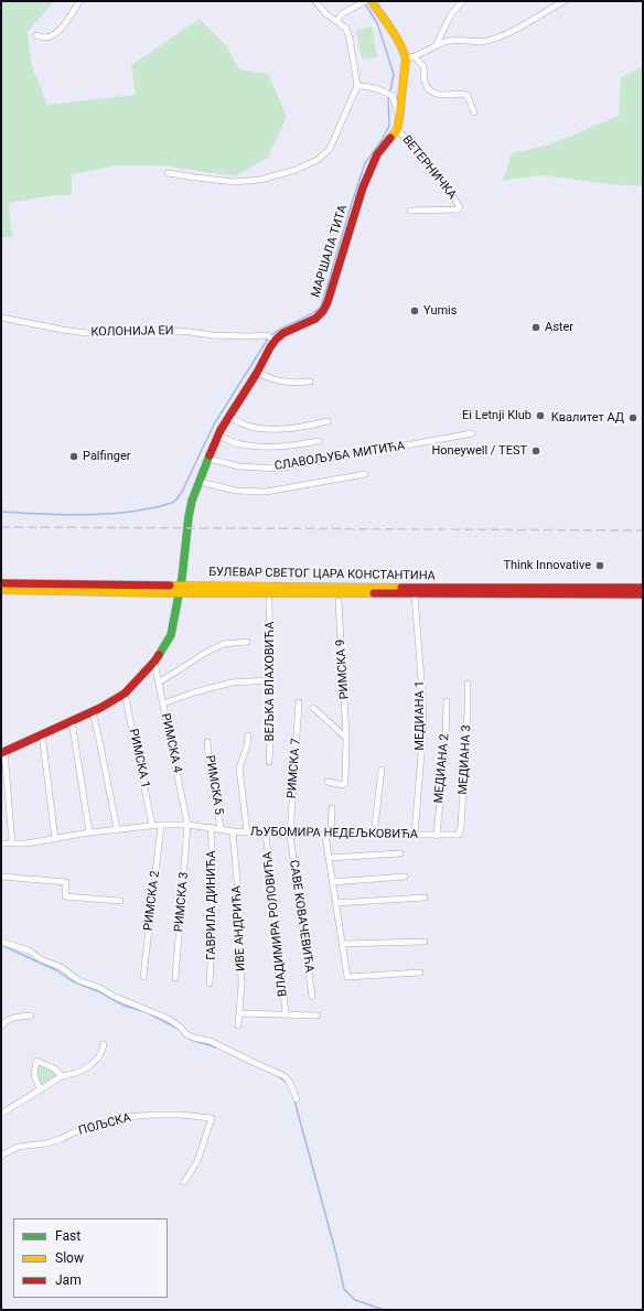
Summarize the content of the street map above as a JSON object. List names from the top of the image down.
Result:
{
  "streets": {
    "main road": ["МАРШАЛА ТИТА", "БУЛЕВАР СВЕТОГ ЦАРА КОНСТАНТИНА"],
    "street": [
      "ВЕТЕРНИЧКА",
      "КОЛОНИЈА ЕИ",
      "СЛАВОЉУБА МИТИЋА",
      "РИМСКА 9",
      "ВЕЉКА ВЛАХОВИЋА",
      "МЕДИАНА 1",
      "РИМСКА 4",
      "РИМСКА 1",
      "МЕДИАНА 3",
      "РИМСКА 7",
      "МЕДИАНА 2",
      "РИМСКА 5",
      "ЉУБОМИРА НЕДЕЉКОВИЋА",
      "РИМСКА 2",
      "РИМСКА 3",
      "ГАВРИЛА ДИНИЋА",
      "САВЕ КОВАЧЕВИЋА",
      "ВЛАДИМИРА РОЛОВИЋА",
      "ИВЕ АНДРИЋА",
      "ПОЉСКА"
    ]
  },
  "crossings": [
    ["ВЕТЕРНИЧКА", "МАРШАЛА ТИТА"],
    ["МАРШАЛА ТИТА", "КОЛОНИЈА ЕИ"],
    ["МАРШАЛА ТИТА", "СЛАВОЉУБА МИТИЋА"],
    ["МАРШАЛА ТИТА", "БУЛЕВАР СВЕТОГ ЦАРА КОНСТАНТИНА"],
    ["МАРШАЛА ТИТА", "РИМСКА 4"],
    ["МАРШАЛА ТИТА", "РИМСКА 1"],
    ["БУЛЕВАР СВЕТОГ ЦАРА КОНСТАНТИНА", "МЕДИАНА 1"],
    ["МЕДИАНА 1", "ЉУБОМИРА НЕДЕЉКОВИЋА"],
    ["РИМСКА 4", "ЉУБОМИРА НЕДЕЉКОВИЋА"],
    ["РИМСКА 4", "РИМСКА 3"],
    ["РИМСКА 1", "ЉУБОМИРА НЕДЕЉКОВИЋА"],
    ["МЕДИАНА 3", "ЉУБОМИРА НЕДЕЉКОВИЋА"],
    ["РИМСКА 7", "ЉУБОМИРА НЕДЕЉКОВИЋА"],
    ["РИМСКА 7", "САВЕ КОВАЧЕВИЋА"],
    ["МЕДИАНА 2", "ЉУБОМИРА НЕДЕЉКОВИЋА"],
    ["РИМСКА 5", "ЉУБОМИРА НЕДЕЉКОВИЋА"],
    ["ЉУБОМИРА НЕДЕЉКОВИЋА", "РИМСКА 2"],
    ["ЉУБОМИРА НЕДЕЉКОВИЋА", "РИМСКА 3"],
    ["ЉУБОМИРА НЕДЕЉКОВИЋА", "ГАВРИЛА ДИНИЋА"],
    ["ЉУБОМИРА НЕДЕЉКОВИЋА", "САВЕ КОВАЧЕВИЋА"],
    ["ЉУБОМИРА НЕДЕЉКОВИЋА", "ВЛАДИМИРА РОЛОВИЋА"],
    ["ЉУБОМИРА НЕДЕЉКОВИЋА", "ИВЕ АНДРИЋА"]
  ],
  "places": [
    "Yumis",
    "Aster",
    "Ei Letnji Klub",
    "Квалитет АД",
    "Honeywell / TEST",
    "Palfinger",
    "Think Innovative"
  ],
  "legend": ["Fast", "Slow", "Jam"]
}
